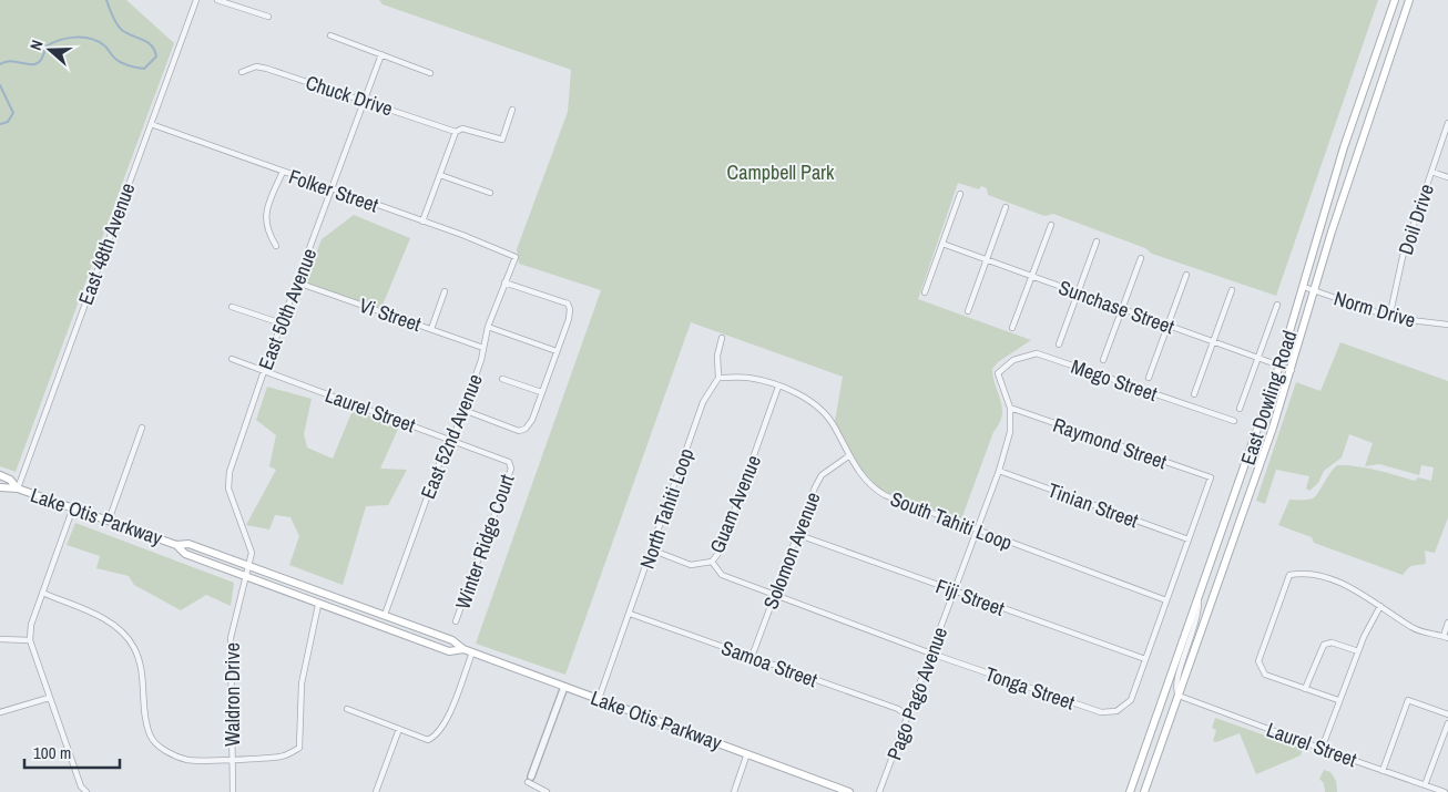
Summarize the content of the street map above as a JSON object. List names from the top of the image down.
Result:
{
  "streets": {
    "main road": ["East Dowling Road", "Lake Otis Parkway"],
    "street": [
      "Chuck Drive",
      "Folker Street",
      "Doil Drive",
      "East 48th Avenue",
      "Sunchase Street",
      "East 50th Avenue",
      "Norm Drive",
      "Vi Street",
      "Mego Street",
      "Laurel Street",
      "East 52nd Avenue",
      "Raymond Street",
      "Guam Avenue",
      "Tinian Street",
      "North Tahiti Loop",
      "South Tahiti Loop",
      "Winter Ridge Court",
      "Solomon Avenue",
      "Fiji Street",
      "Samoa Street",
      "Tonga Street",
      "Pago Pago Avenue",
      "Waldron Drive"
    ]
  },
  "crossings": [
    ["Chuck Drive", "East 50th Avenue"],
    ["Folker Street", "East 48th Avenue"],
    ["Folker Street", "East 50th Avenue"],
    ["Folker Street", "East 52nd Avenue"],
    ["Doil Drive", "Norm Drive"],
    ["East 48th Avenue", "Lake Otis Parkway"],
    ["Sunchase Street", "East Dowling Road"],
    ["East 50th Avenue", "Vi Street"],
    ["East 50th Avenue", "Laurel Street"],
    ["East 50th Avenue", "Lake Otis Parkway"],
    ["East 50th Avenue", "Waldron Drive"],
    ["Norm Drive", "East Dowling Road"],
    ["Vi Street", "East 52nd Avenue"],
    ["Mego Street", "Pago Pago Avenue"],
    ["East Dowling Road", "Laurel Street"],
    ["Laurel Street", "East 52nd Avenue"],
    ["Laurel Street", "Winter Ridge Court"],
    ["East 52nd Avenue", "Lake Otis Parkway"],
    ["Raymond Street", "Tonga Street"],
    ["Raymond Street", "Pago Pago Avenue"],
    ["Guam Avenue", "North Tahiti Loop"],
    ["Guam Avenue", "South Tahiti Loop"],
    ["Guam Avenue", "Tonga Street"],
    ["Tinian Street", "Tonga Street"],
    ["Tinian Street", "Pago Pago Avenue"],
    ["North Tahiti Loop", "Lake Otis Parkway"],
    ["North Tahiti Loop", "Samoa Street"],
    ["Lake Otis Parkway", "Waldron Drive"],
    ["South Tahiti Loop", "Solomon Avenue"],
    ["South Tahiti Loop", "Tonga Street"],
    ["South Tahiti Loop", "Pago Pago Avenue"],
    ["Solomon Avenue", "Fiji Street"],
    ["Solomon Avenue", "Samoa Street"],
    ["Solomon Avenue", "Tonga Street"],
    ["Fiji Street", "Tonga Street"],
    ["Fiji Street", "Pago Pago Avenue"],
    ["Samoa Street", "Pago Pago Avenue"],
    ["Tonga Street", "Pago Pago Avenue"]
  ],
  "parks": ["Campbell Park"],
  "scale_bar": "100 m",
  "north": "left"
}
